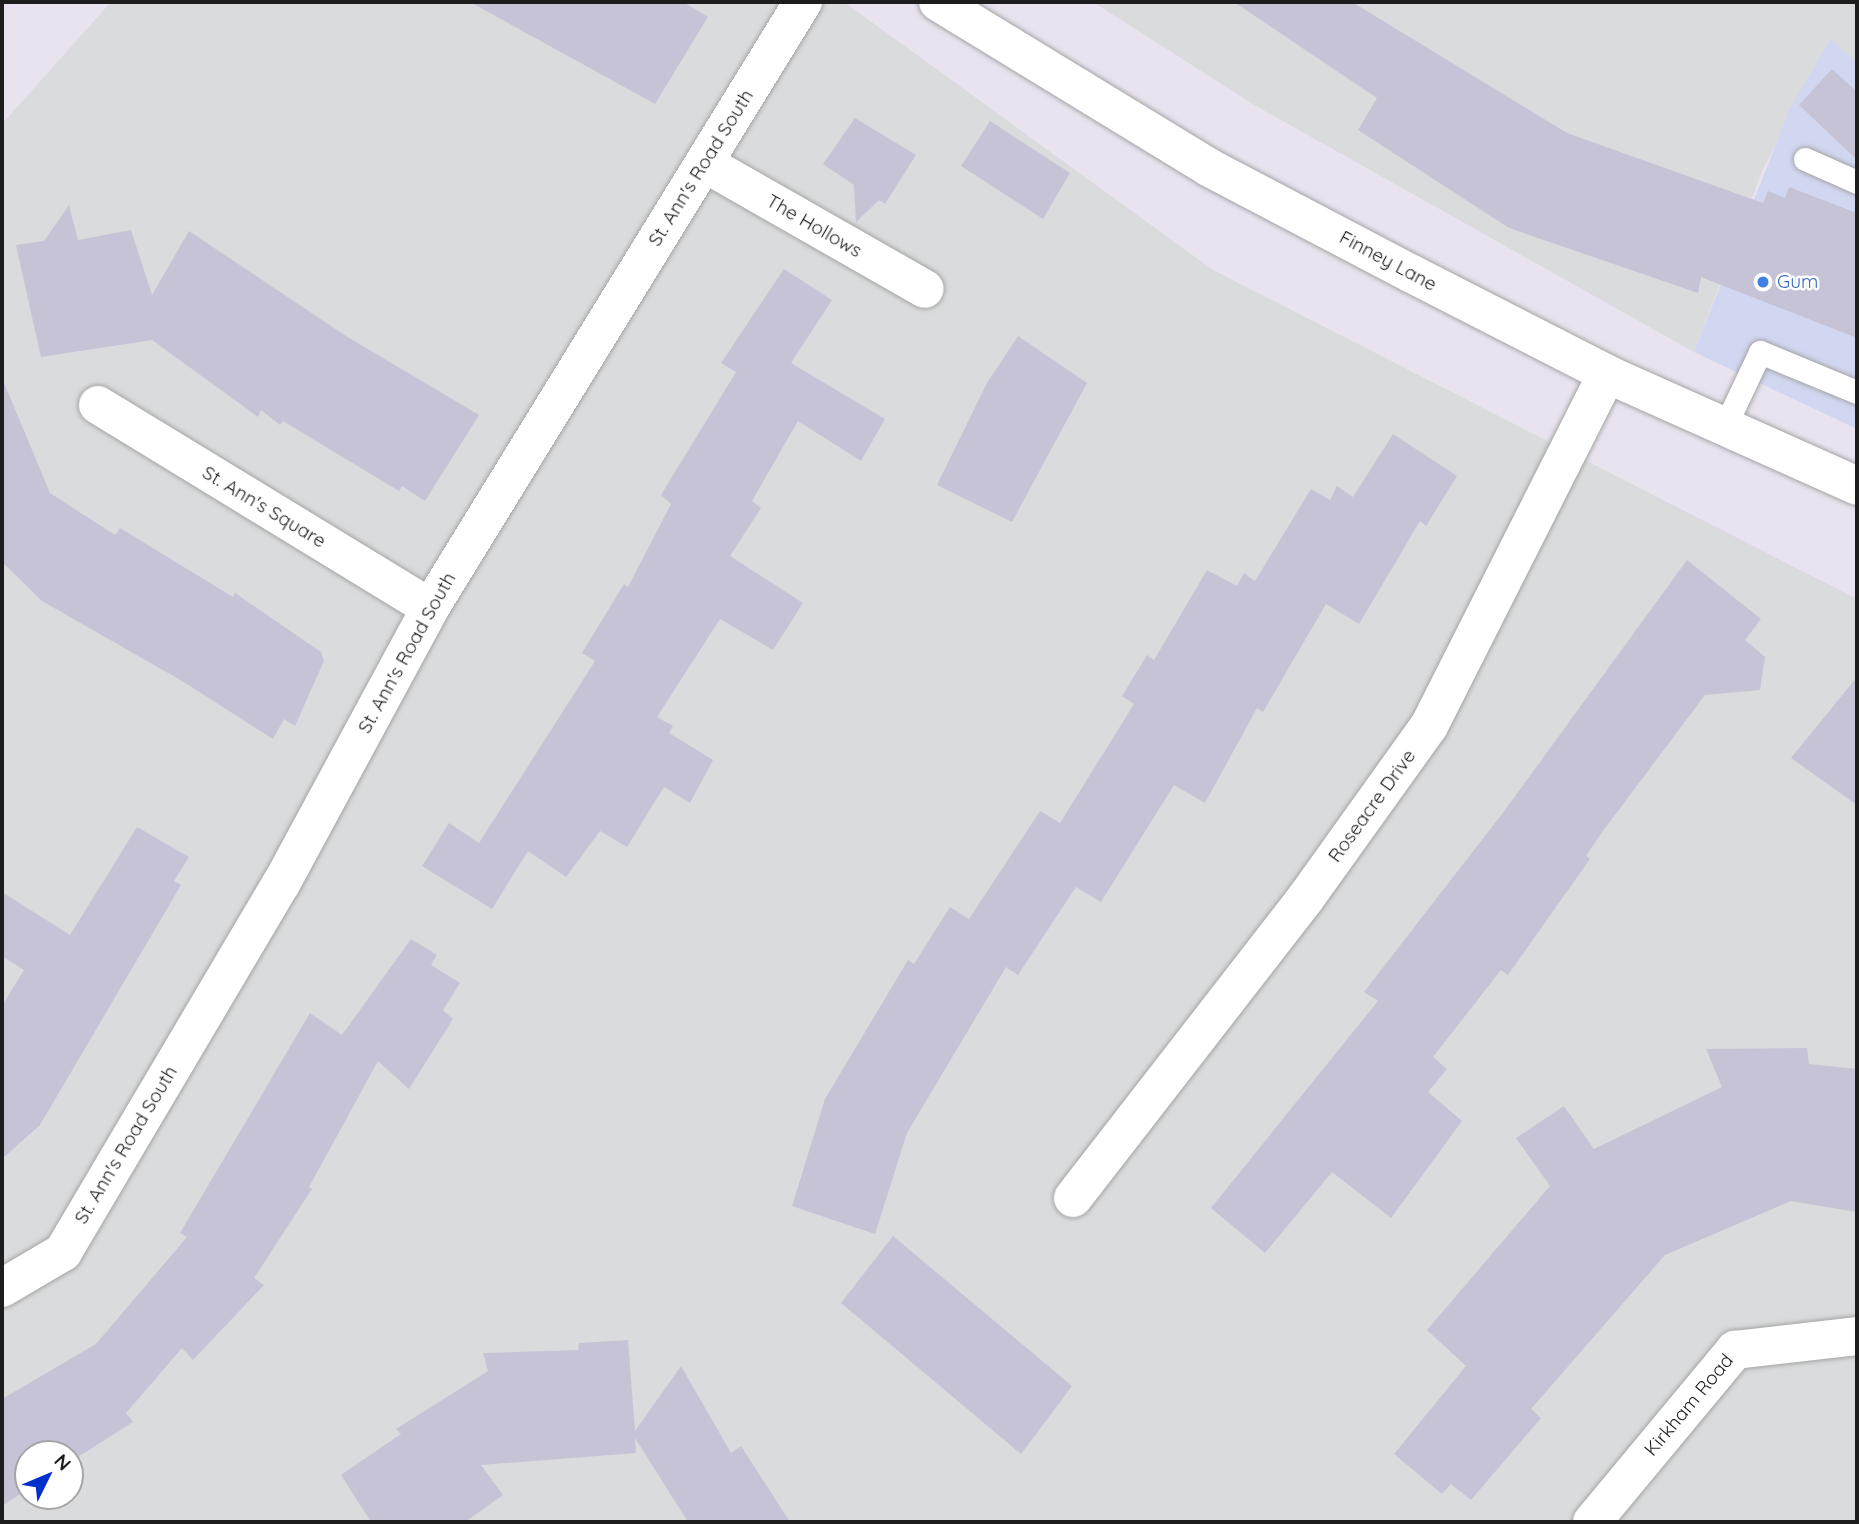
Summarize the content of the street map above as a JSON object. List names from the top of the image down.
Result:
{
  "streets": {
    "street": [
      "St. Ann's Road South",
      "The Hollows",
      "Finney Lane",
      "St. Ann's Square",
      "Roseacre Drive",
      "Kirkham Road"
    ]
  },
  "crossings": [
    ["St. Ann's Road South", "The Hollows"],
    ["St. Ann's Road South", "St. Ann's Square"],
    ["Finney Lane", "Roseacre Drive"]
  ],
  "places": ["Gum"],
  "north": "top right"
}
